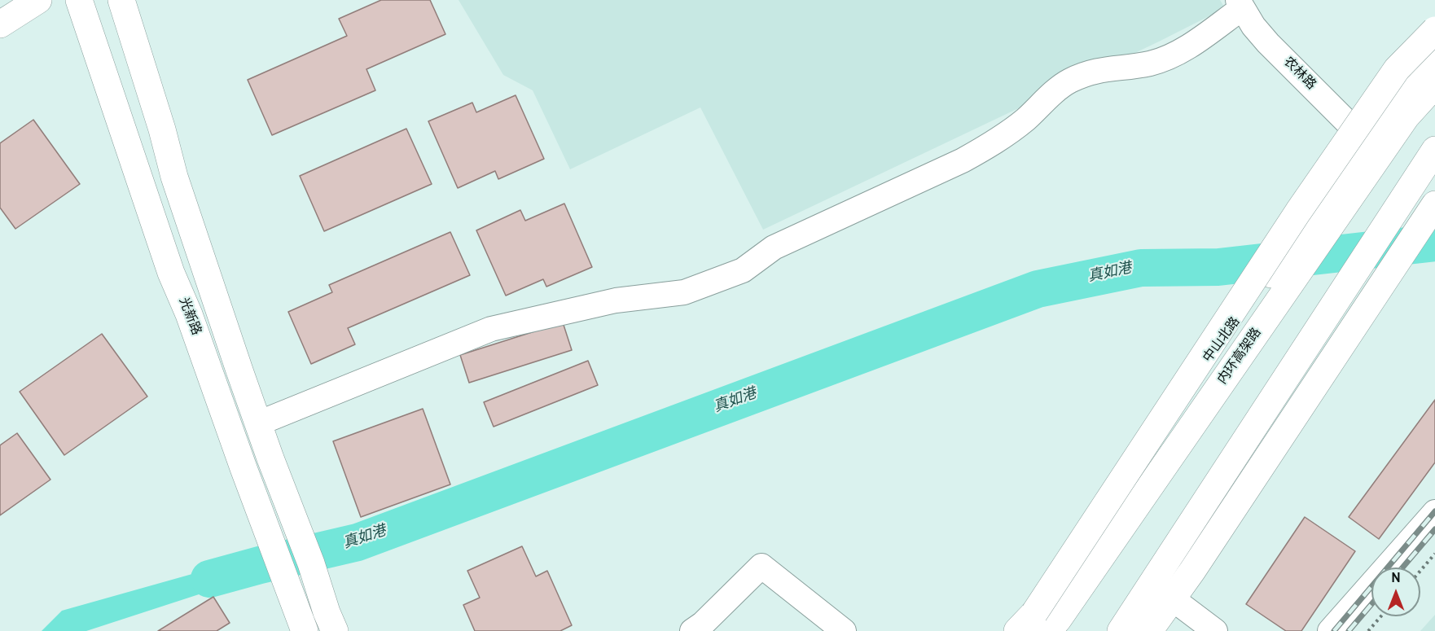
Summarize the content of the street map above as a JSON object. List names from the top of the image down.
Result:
{
  "streets": {
    "main road": ["光新路", "中山北路", "内环高架路"],
    "street": ["农林路"]
  },
  "crossings": [
    ["农林路", "中山北路"]
  ],
  "water": ["真如港"],
  "north": "top"
}
